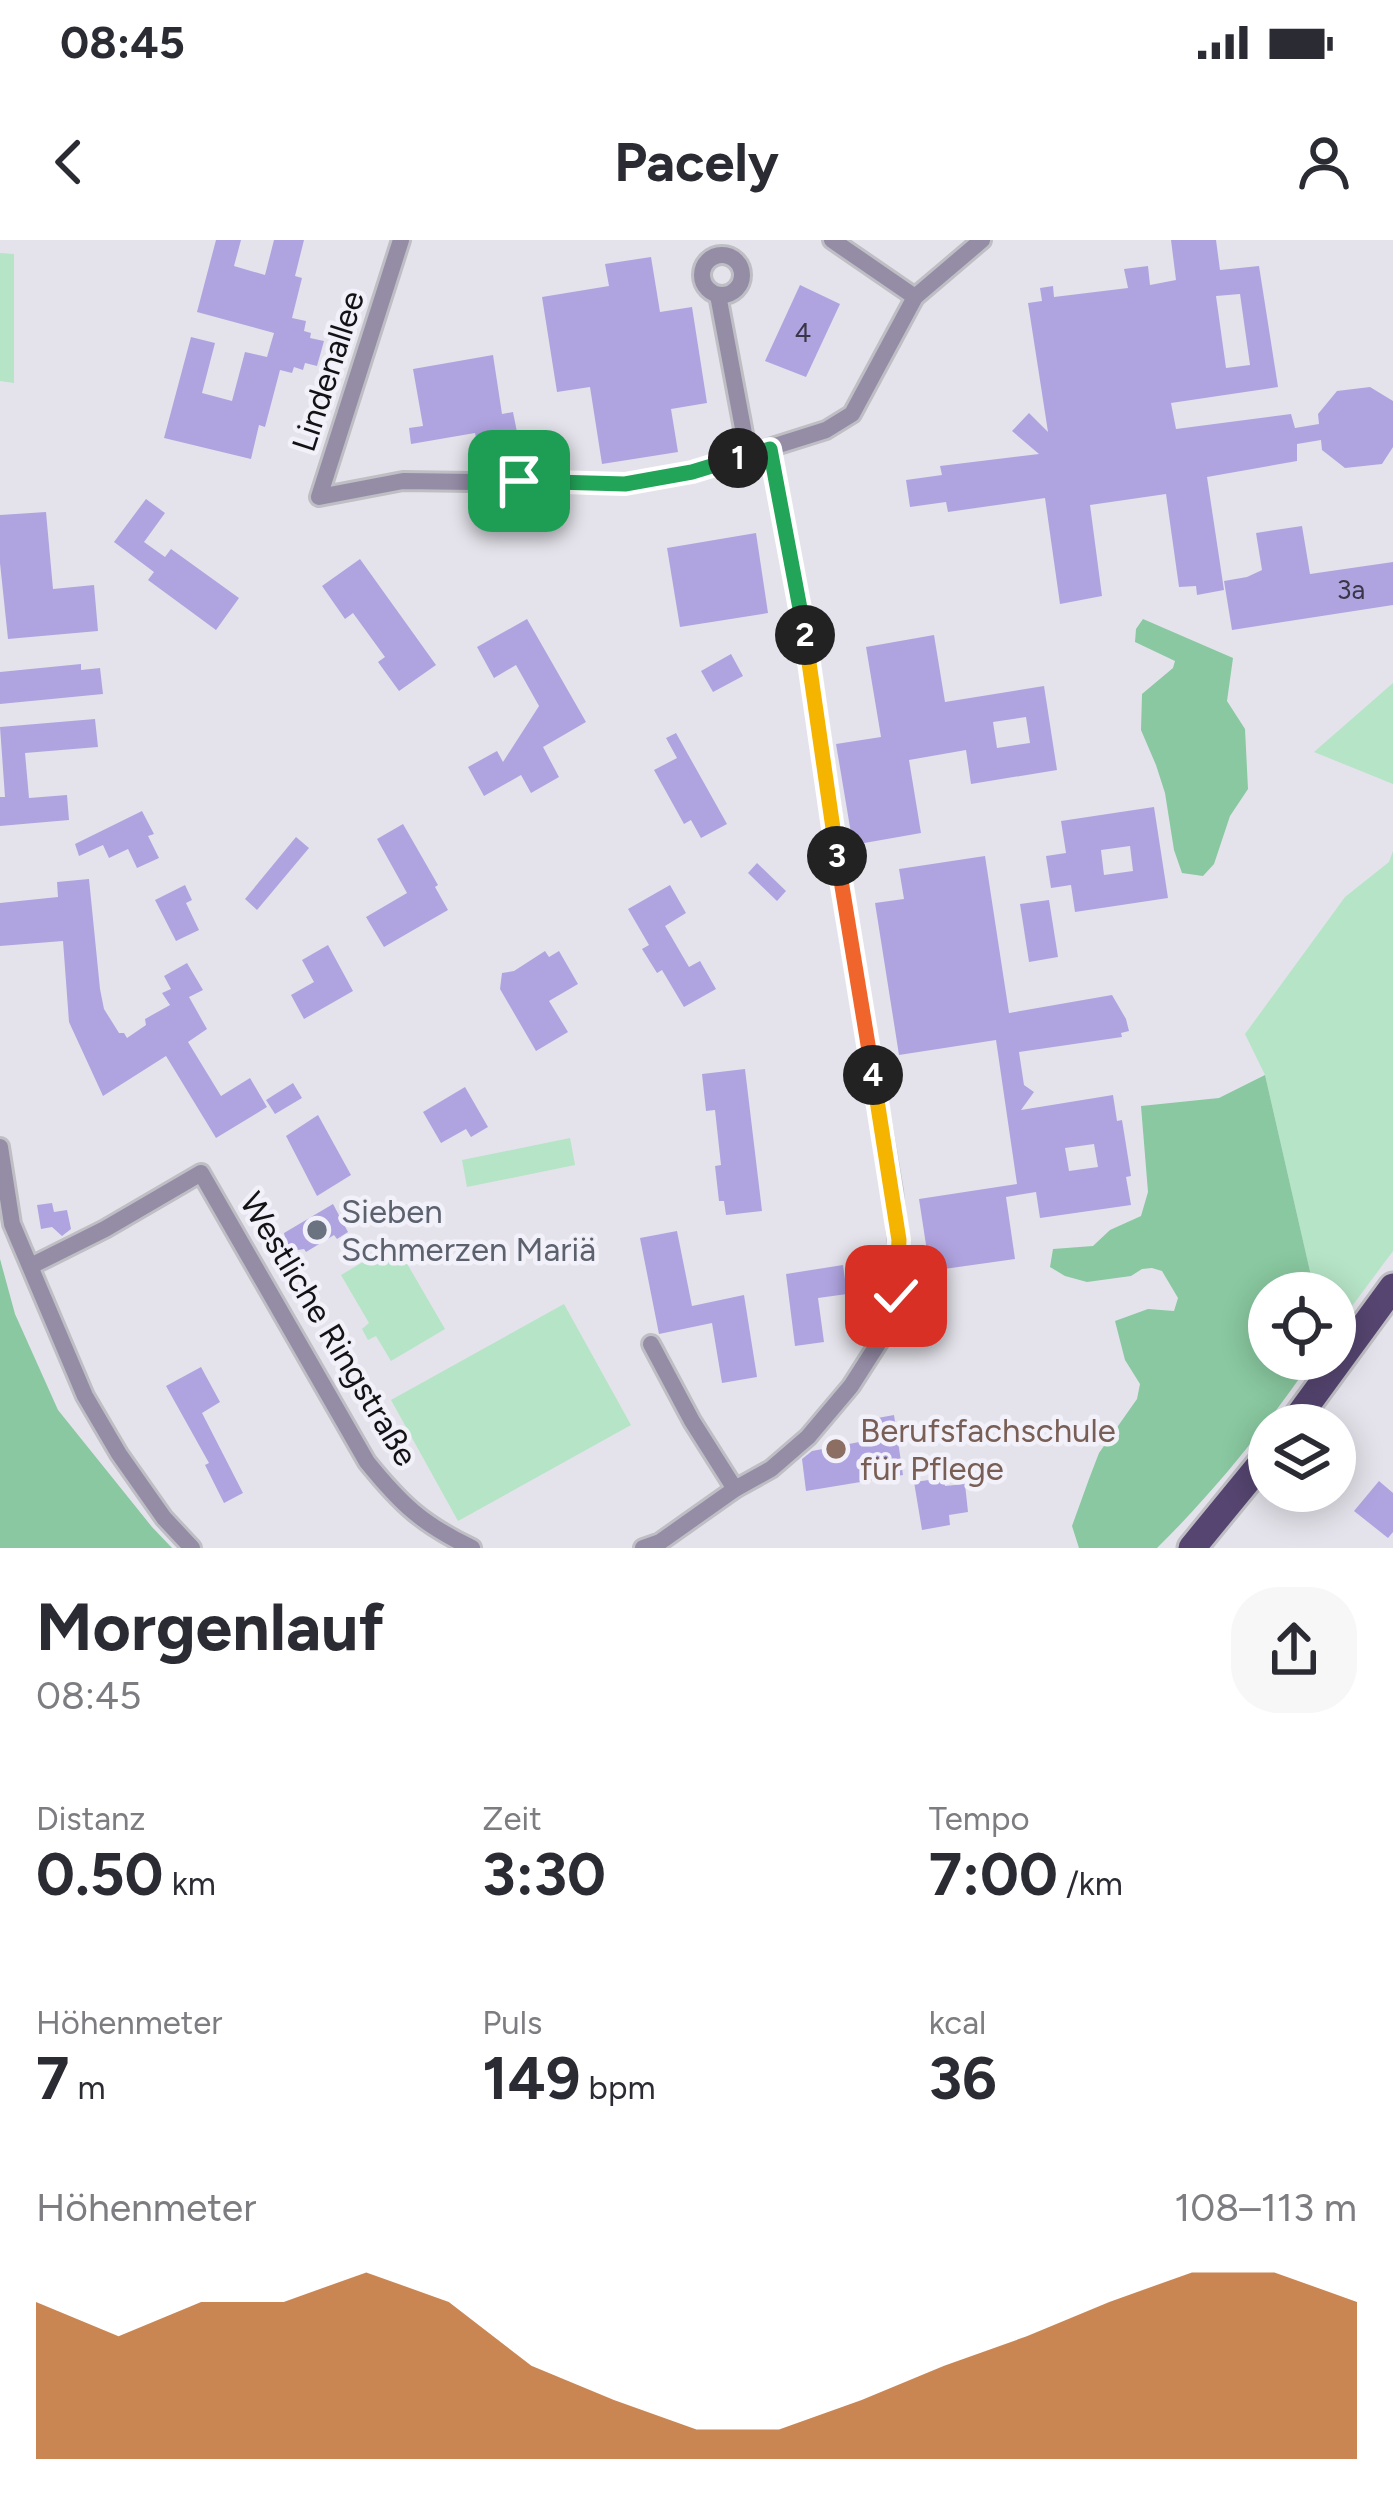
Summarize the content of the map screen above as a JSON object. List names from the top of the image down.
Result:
{
  "streets": {
    "street": ["Lindenallee", "Westliche Ringstraße"]
  },
  "places": ["Sieben Schmerzen Mariä", "Berufsfachschule für Pflege"],
  "house_numbers": ["4", "3a"],
  "page": {
    "status": "08:45",
    "header": "Pacely",
    "pins": [
      "1",
      "2",
      "3",
      "4"
    ],
    "heading": ["Morgenlauf", "08:45"],
    "stats": [
      ["Distanz", "0.50 km"],
      ["Zeit", "3:30"],
      ["Tempo", "7:00 /km"],
      ["Höhenmeter", "7 m"],
      ["Puls", "149 bpm"],
      ["kcal", "36"]
    ],
    "chart": ["Höhenmeter", "108–113 m"]
  }
}
